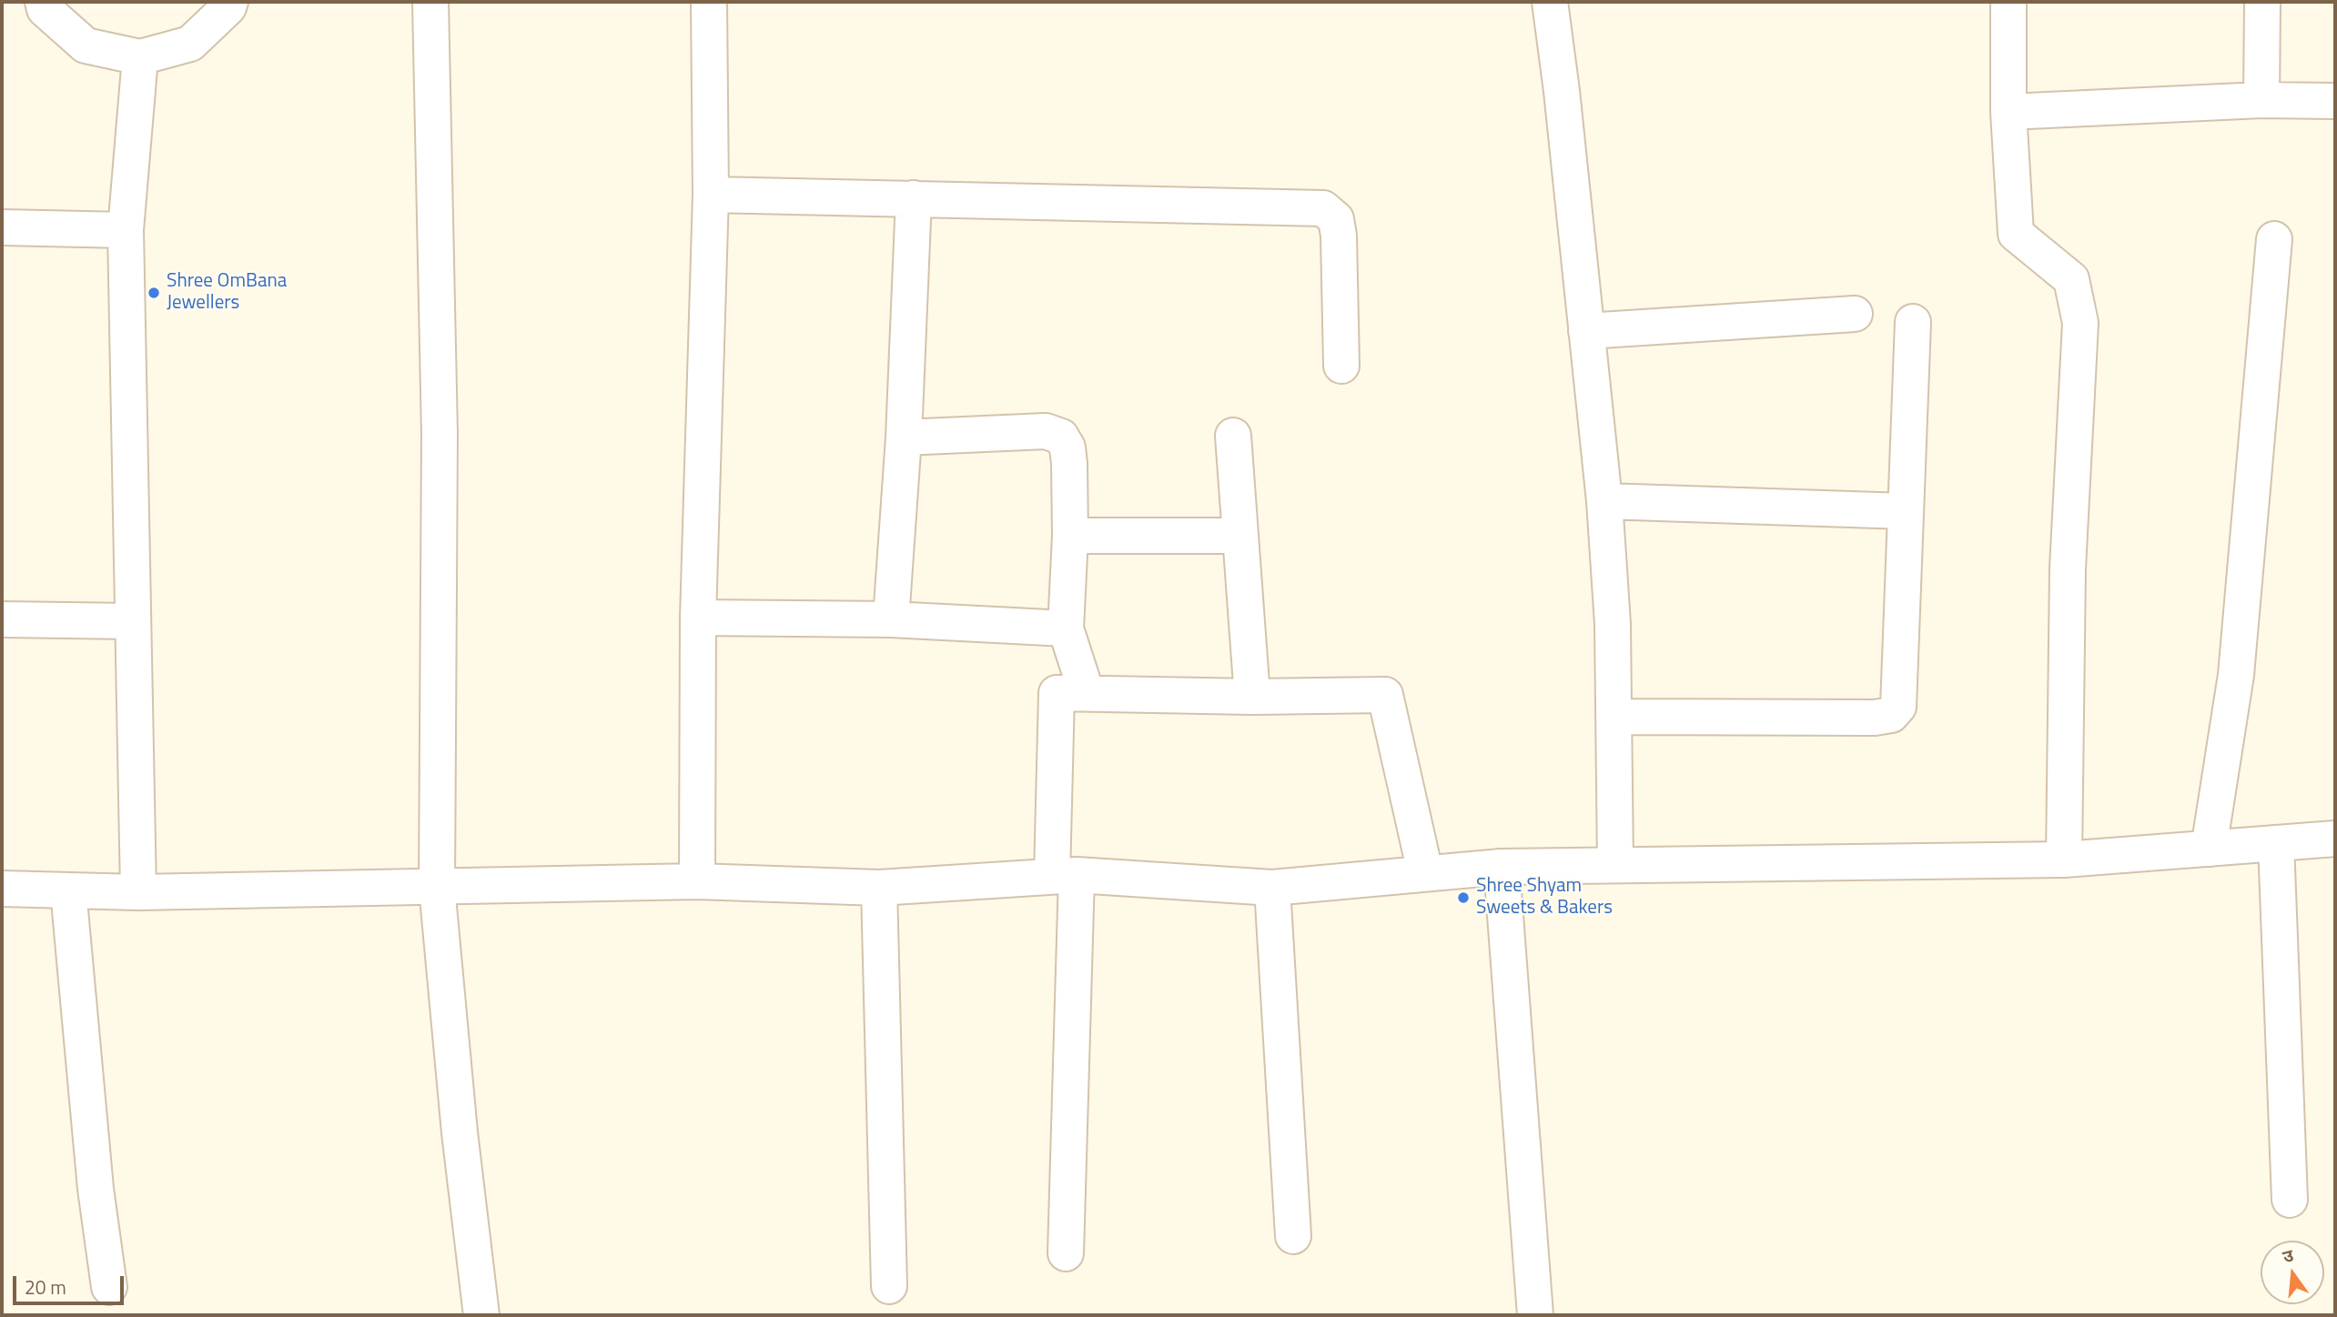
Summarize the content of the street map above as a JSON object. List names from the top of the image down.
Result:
{
  "places": ["Shree OmBana Jewellers", "Shree Shyam Sweets & Bakers"],
  "scale_bar": "20 m",
  "north": "top"
}
